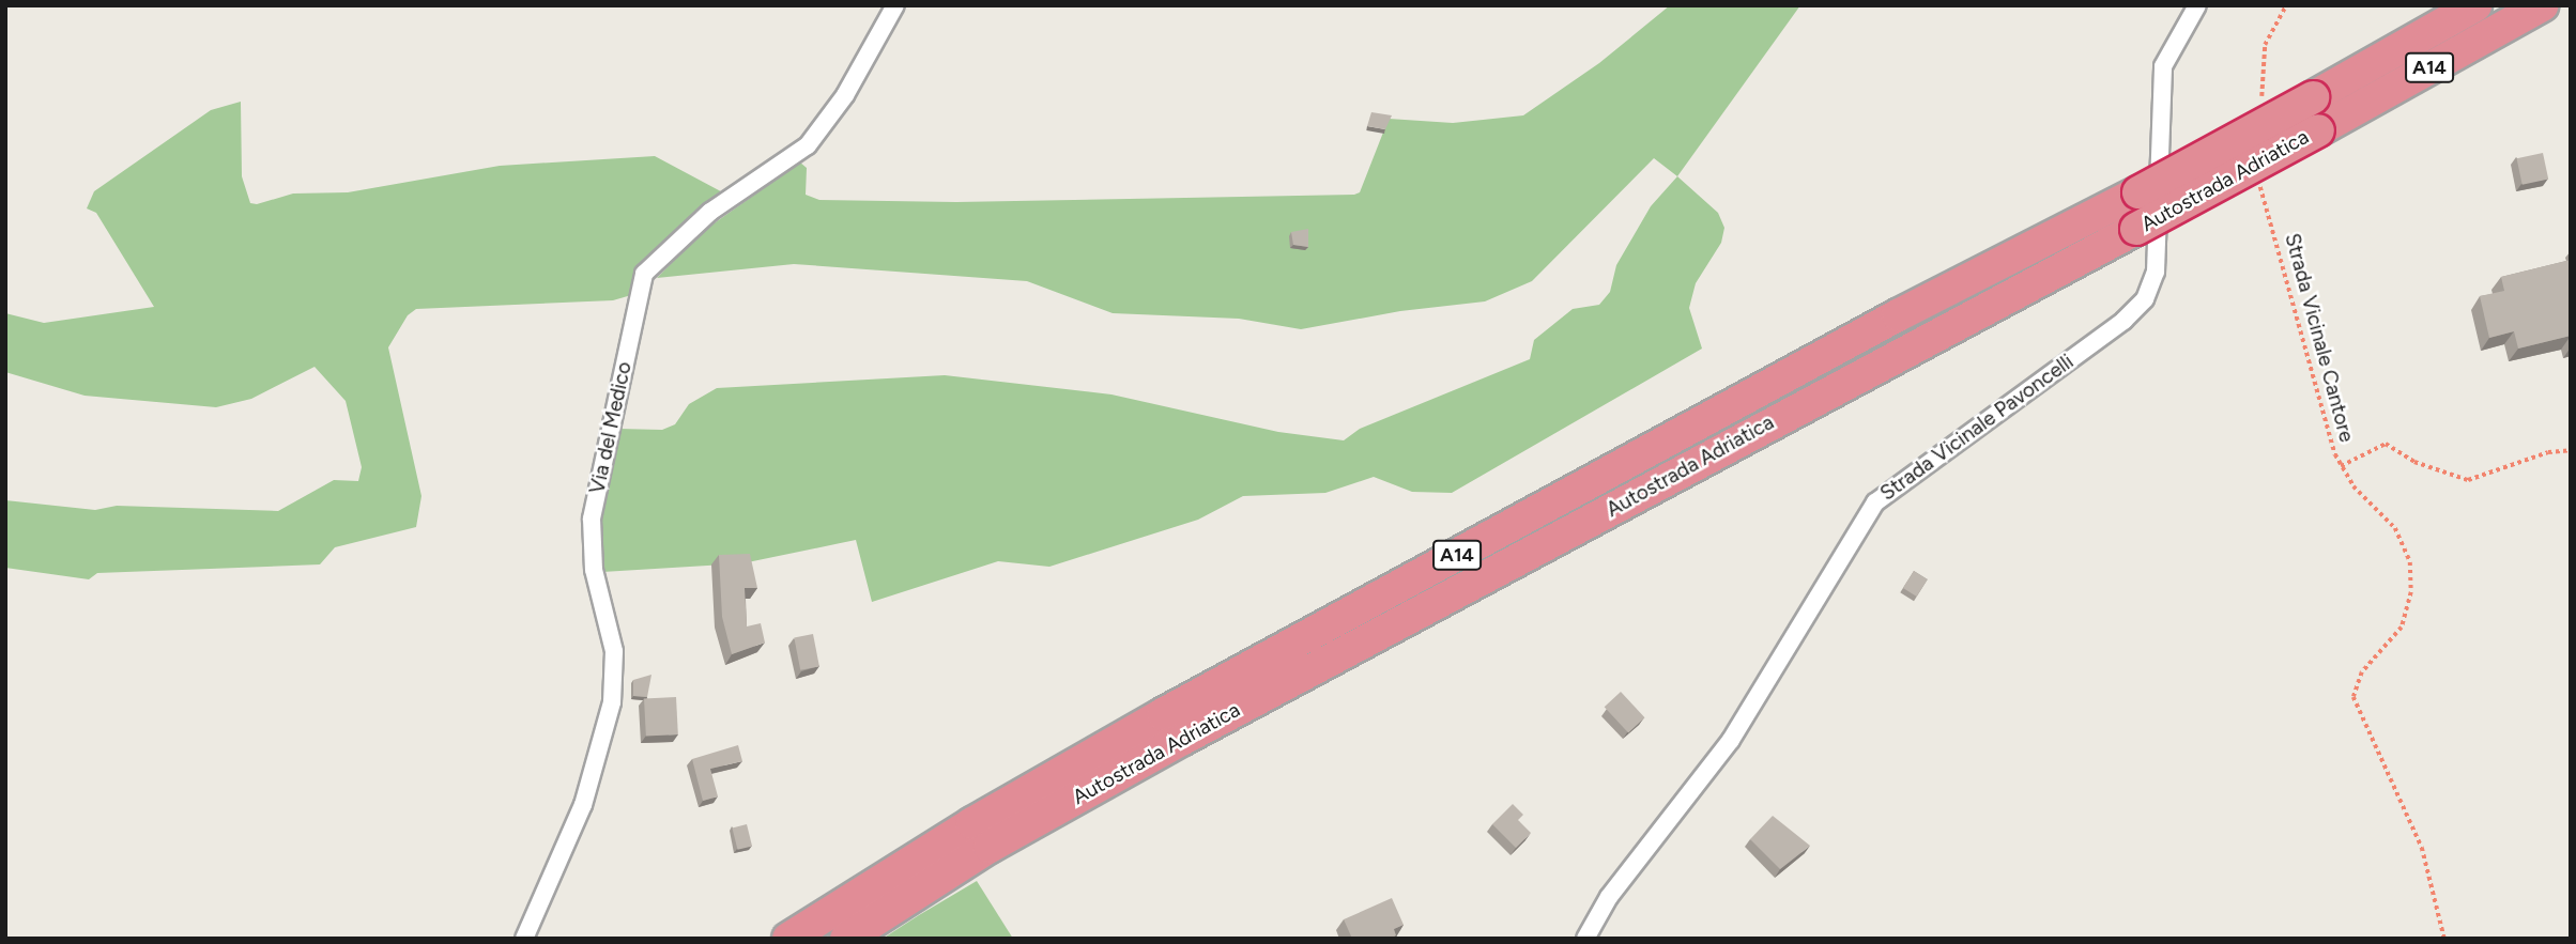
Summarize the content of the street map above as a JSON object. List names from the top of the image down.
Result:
{
  "streets": {
    "highway": ["A14", "Autostrada Adriatica"],
    "street": ["Via del Medico", "Strada Vicinale Pavoncelli"],
    "path": ["Strada Vicinale Cantore"]
  }
}
